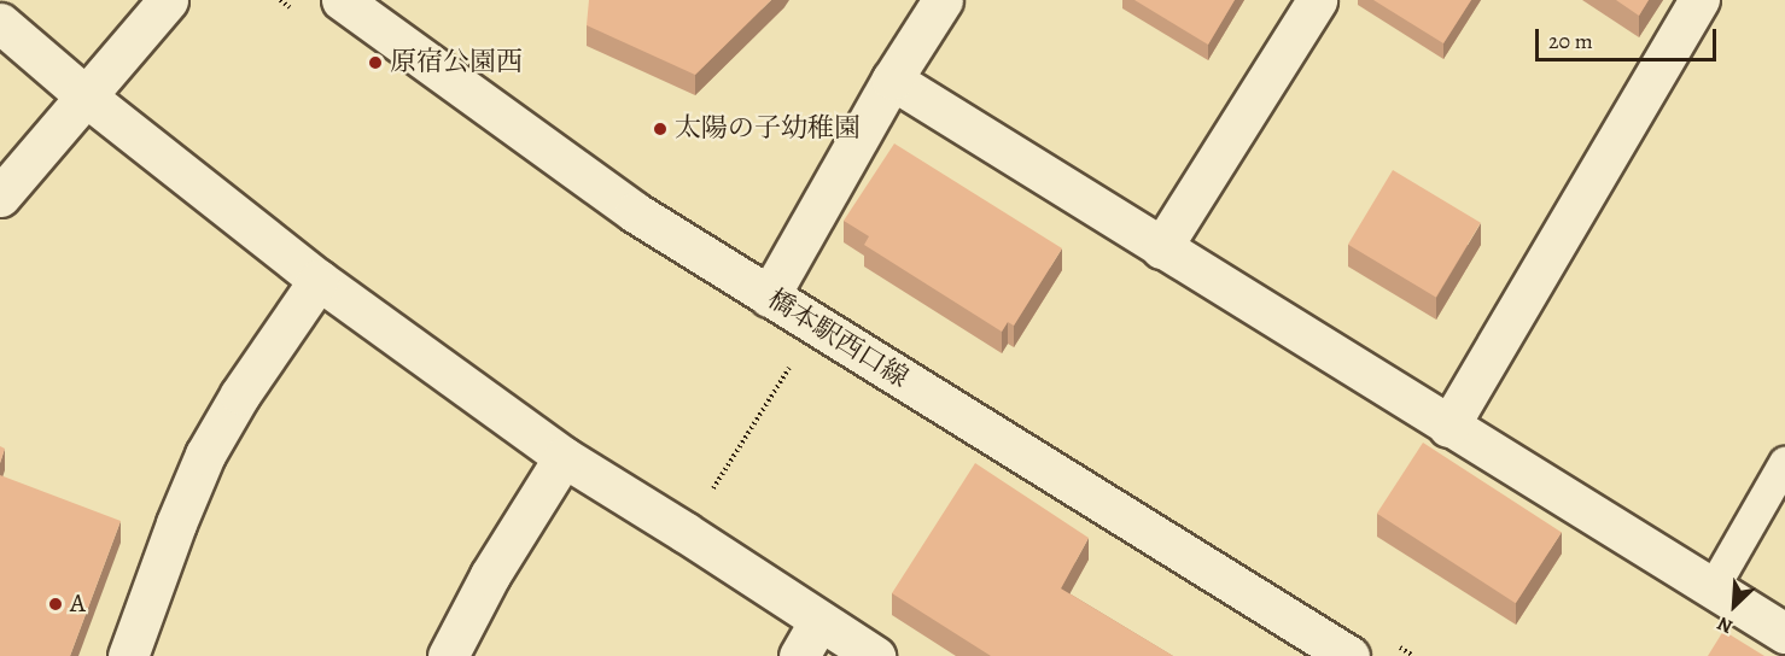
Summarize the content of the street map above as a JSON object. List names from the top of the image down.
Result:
{
  "streets": {
    "street": ["橋本駅西口線"]
  },
  "places": ["原宿公園西", "太陽の子幼稚園", "A"],
  "scale_bar": "20 m",
  "north": "bottom left"
}
